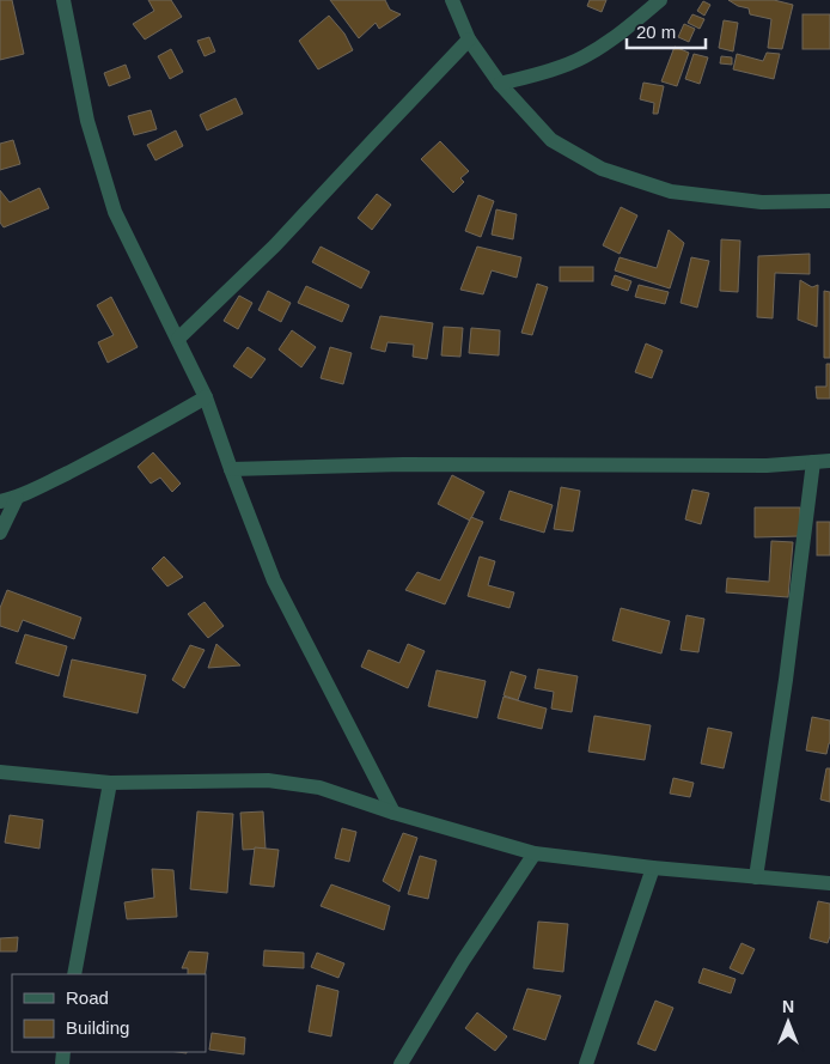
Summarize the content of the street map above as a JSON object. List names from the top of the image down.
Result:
{
  "legend": ["Road", "Building"],
  "scale_bar": "20 m",
  "north": "top"
}
